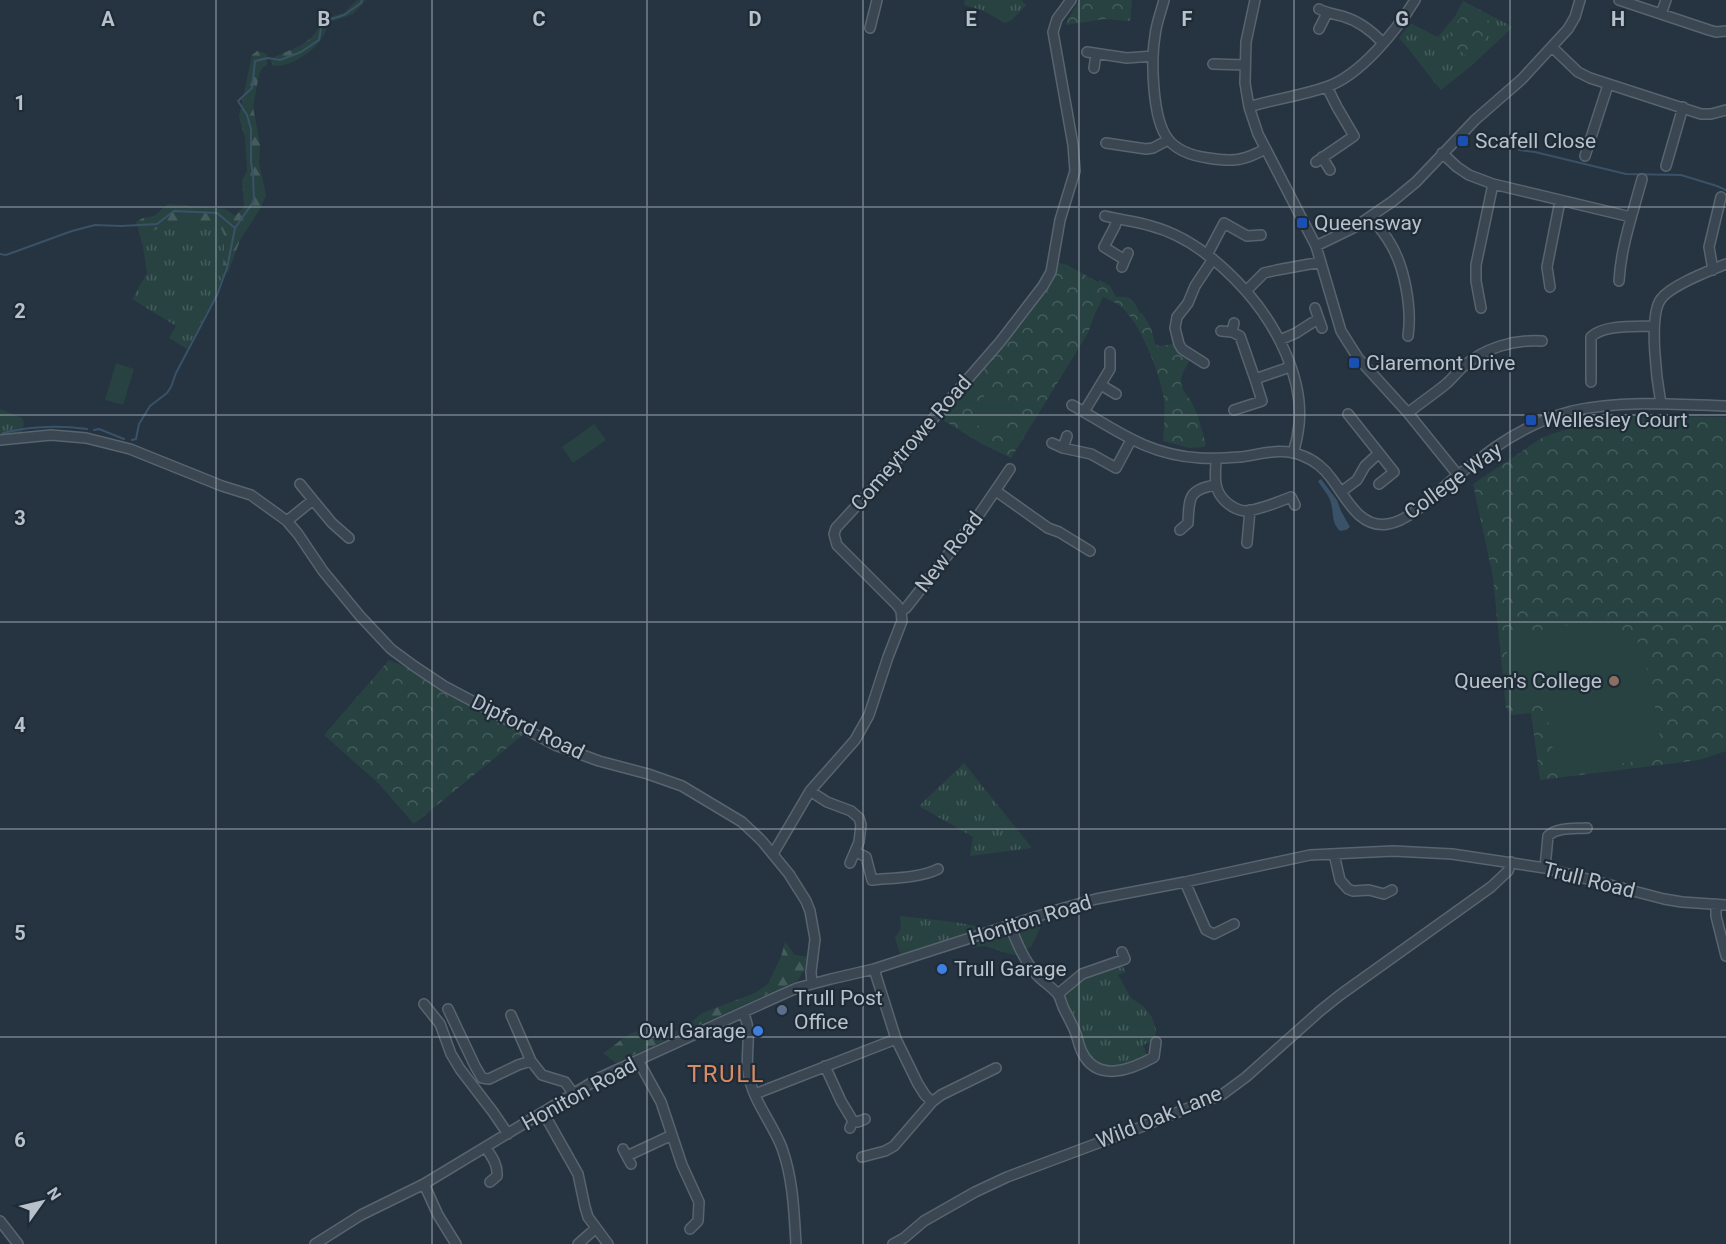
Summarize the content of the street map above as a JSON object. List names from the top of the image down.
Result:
{
  "streets": {
    "street": [
      "Comeytrowe Road",
      "College Way",
      "New Road",
      "Dipford Road",
      "Trull Road",
      "Honiton Road",
      "Wild Oak Lane"
    ]
  },
  "crossings": [
    ["Comeytrowe Road", "New Road"],
    ["Dipford Road", "Honiton Road"],
    ["Trull Road", "Honiton Road"],
    ["Trull Road", "Wild Oak Lane"]
  ],
  "districts": ["TRULL"],
  "places": {
    "transit": [
      "Scafell Close",
      "Queensway",
      "Claremont Drive",
      "Wellesley Court"
    ],
    "other": [
      "Queen's College",
      "Trull Garage",
      "Trull Post Office",
      "Owl Garage"
    ]
  },
  "north": "top right",
  "grid": {
    "columns": [
      "A",
      "B",
      "C",
      "D",
      "E",
      "F",
      "G",
      "H"
    ],
    "rows": [
      "1",
      "2",
      "3",
      "4",
      "5",
      "6"
    ]
  }
}
